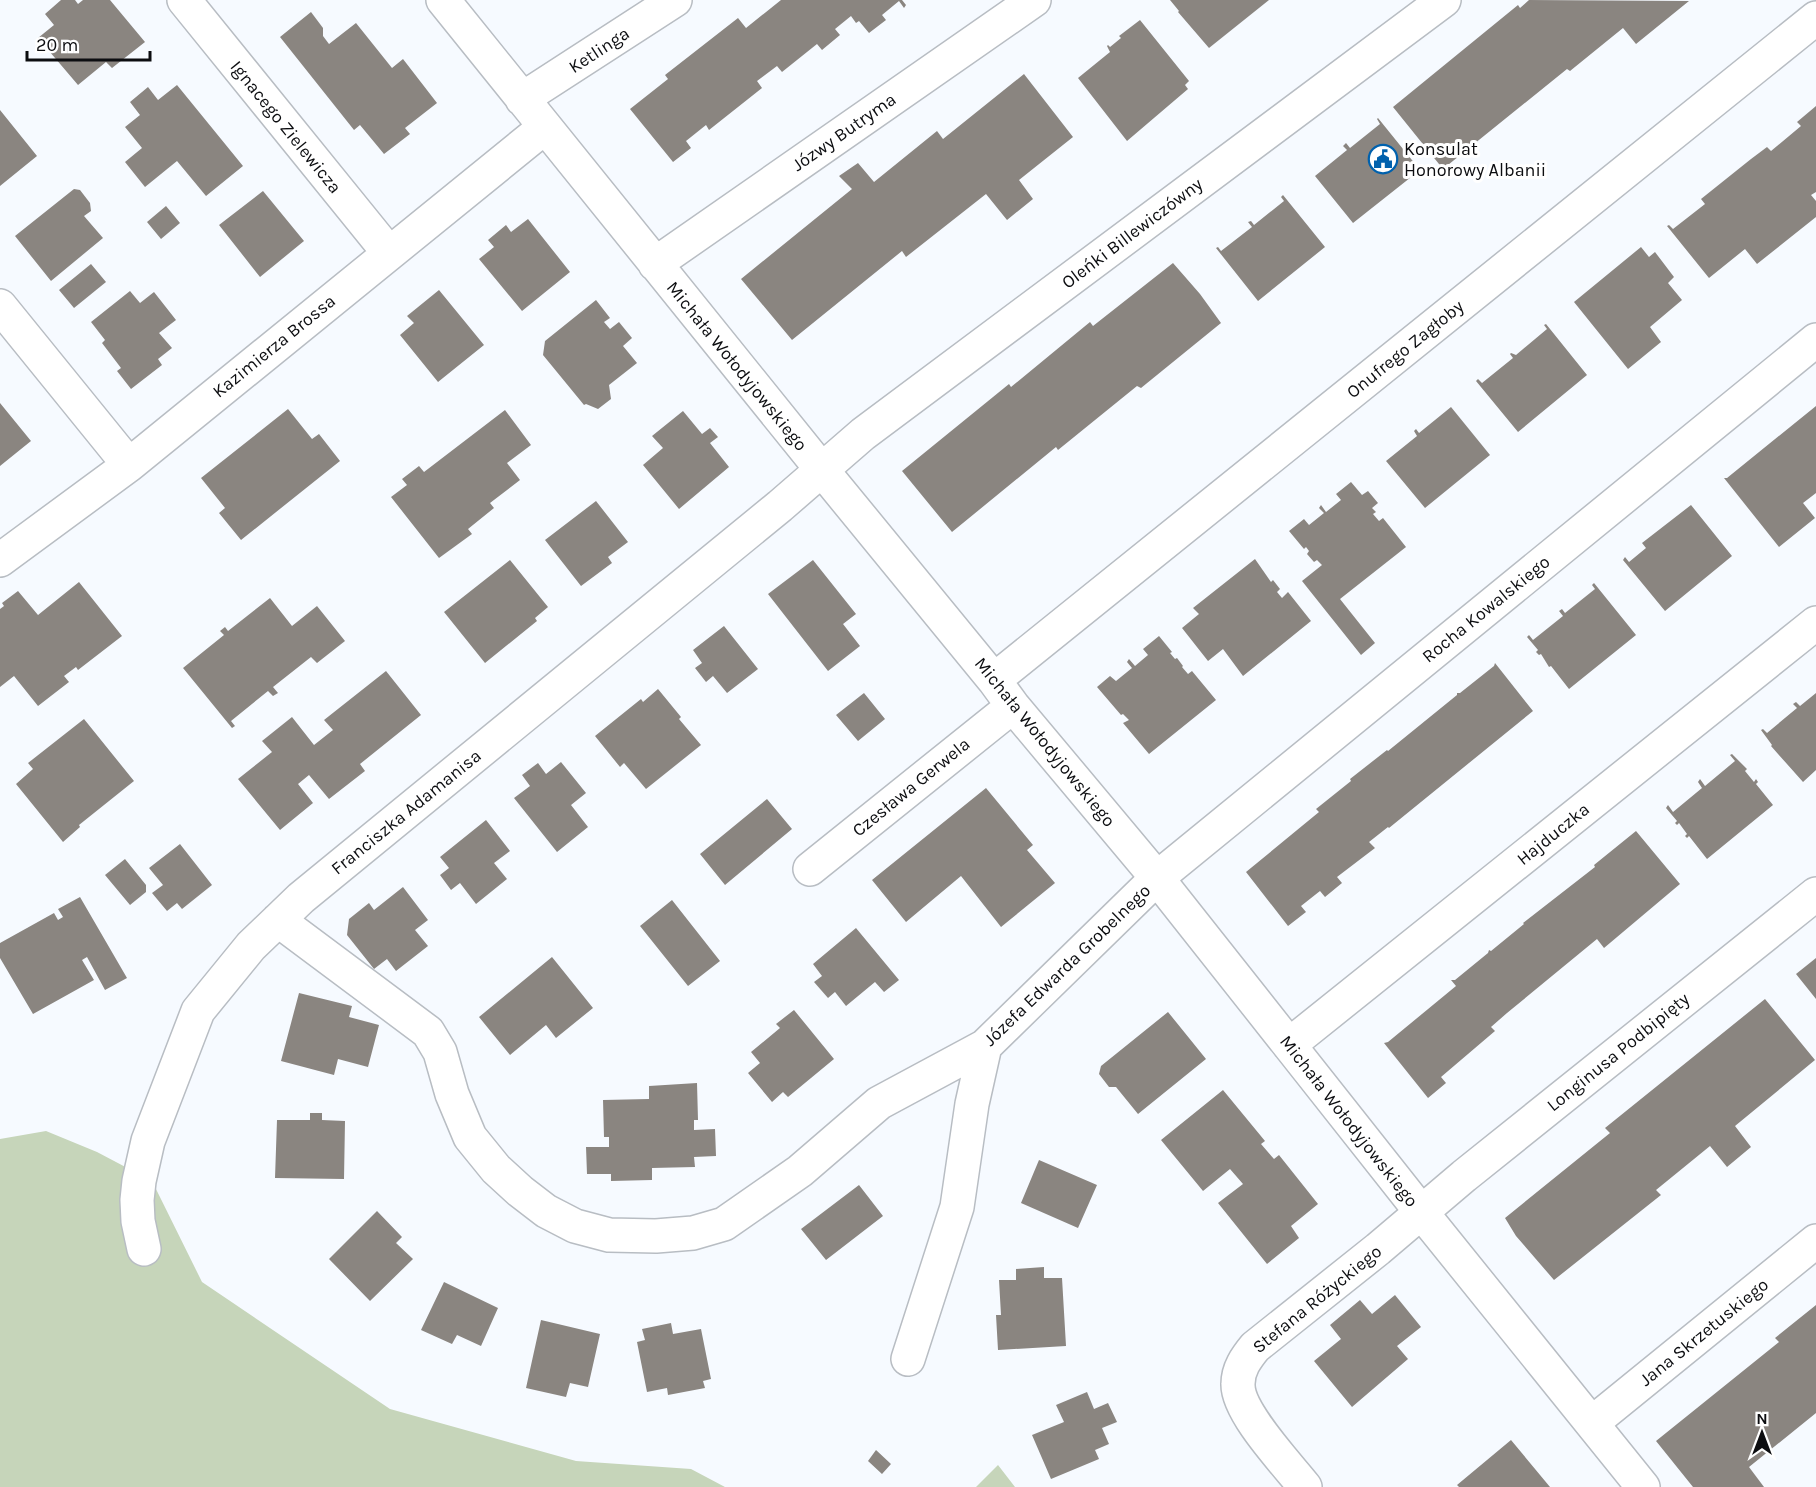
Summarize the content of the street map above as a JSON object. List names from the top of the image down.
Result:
{
  "streets": {
    "street": [
      "Ketlinga",
      "Ignacego Zielewicza",
      "Józwy Butryma",
      "Oleńki Billewiczówny",
      "Kazimierza Brossa",
      "Onufrego Zagłoby",
      "Michała Wołodyjowskiego",
      "Rocha Kowalskiego",
      "Czesława Gerwela",
      "Franciszka Adamanisa",
      "Hajduczka",
      "Józefa Edwarda Grobelnego",
      "Longinusa Podbipięty",
      "Stefana Różyckiego",
      "Jana Skrzetuskiego"
    ]
  },
  "crossings": [
    ["Ketlinga", "Michała Wołodyjowskiego"],
    ["Ignacego Zielewicza", "Kazimierza Brossa"],
    ["Józwy Butryma", "Michała Wołodyjowskiego"],
    ["Oleńki Billewiczówny", "Michała Wołodyjowskiego"],
    ["Oleńki Billewiczówny", "Franciszka Adamanisa"],
    ["Kazimierza Brossa", "Michała Wołodyjowskiego"],
    ["Onufrego Zagłoby", "Michała Wołodyjowskiego"],
    ["Michała Wołodyjowskiego", "Rocha Kowalskiego"],
    ["Michała Wołodyjowskiego", "Czesława Gerwela"],
    ["Michała Wołodyjowskiego", "Franciszka Adamanisa"],
    ["Michała Wołodyjowskiego", "Hajduczka"],
    ["Michała Wołodyjowskiego", "Józefa Edwarda Grobelnego"],
    ["Michała Wołodyjowskiego", "Longinusa Podbipięty"],
    ["Michała Wołodyjowskiego", "Stefana Różyckiego"],
    ["Michała Wołodyjowskiego", "Jana Skrzetuskiego"],
    ["Rocha Kowalskiego", "Józefa Edwarda Grobelnego"],
    ["Franciszka Adamanisa", "Józefa Edwarda Grobelnego"],
    ["Longinusa Podbipięty", "Stefana Różyckiego"]
  ],
  "places": {
    "public building": ["Konsulat Honorowy Albanii"]
  },
  "scale_bar": "20 m",
  "north": "top"
}
